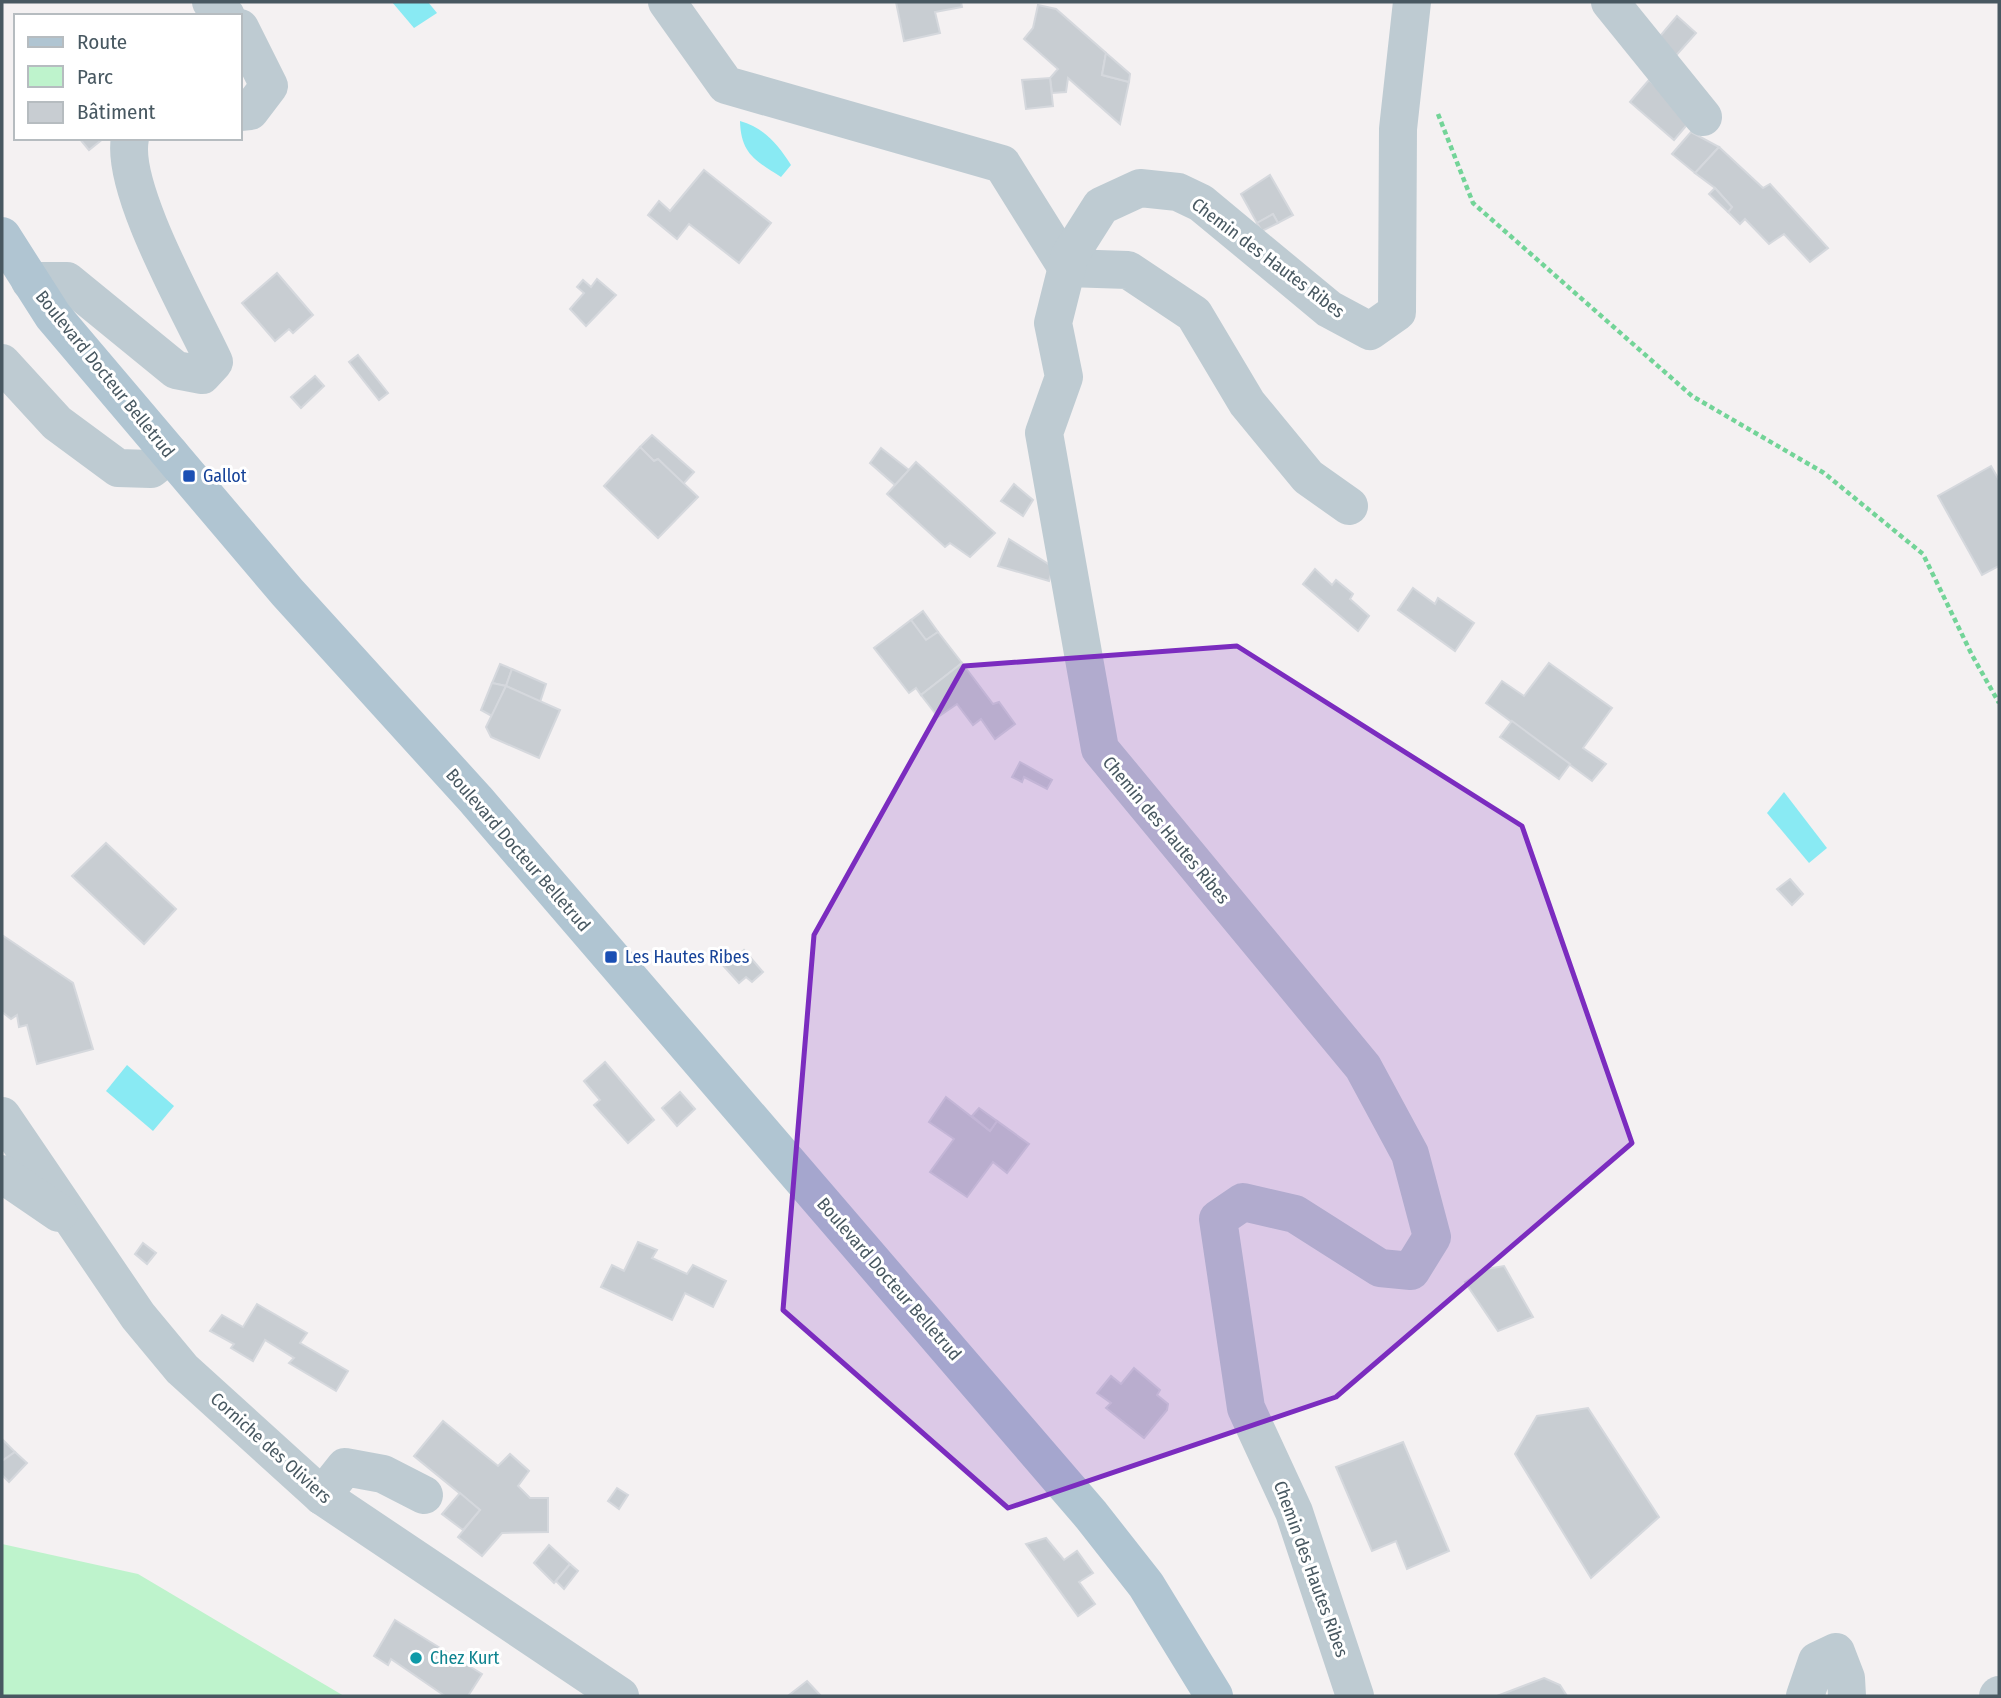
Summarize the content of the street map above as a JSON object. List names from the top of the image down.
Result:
{
  "streets": {
    "main road": ["Boulevard Docteur Belletrud"],
    "street": ["Chemin des Hautes Ribes", "Corniche des Oliviers"]
  },
  "places": {
    "transit": ["Gallot", "Les Hautes Ribes"],
    "other": ["Chez Kurt"]
  },
  "legend": ["Route", "Parc", "Bâtiment"]
}
